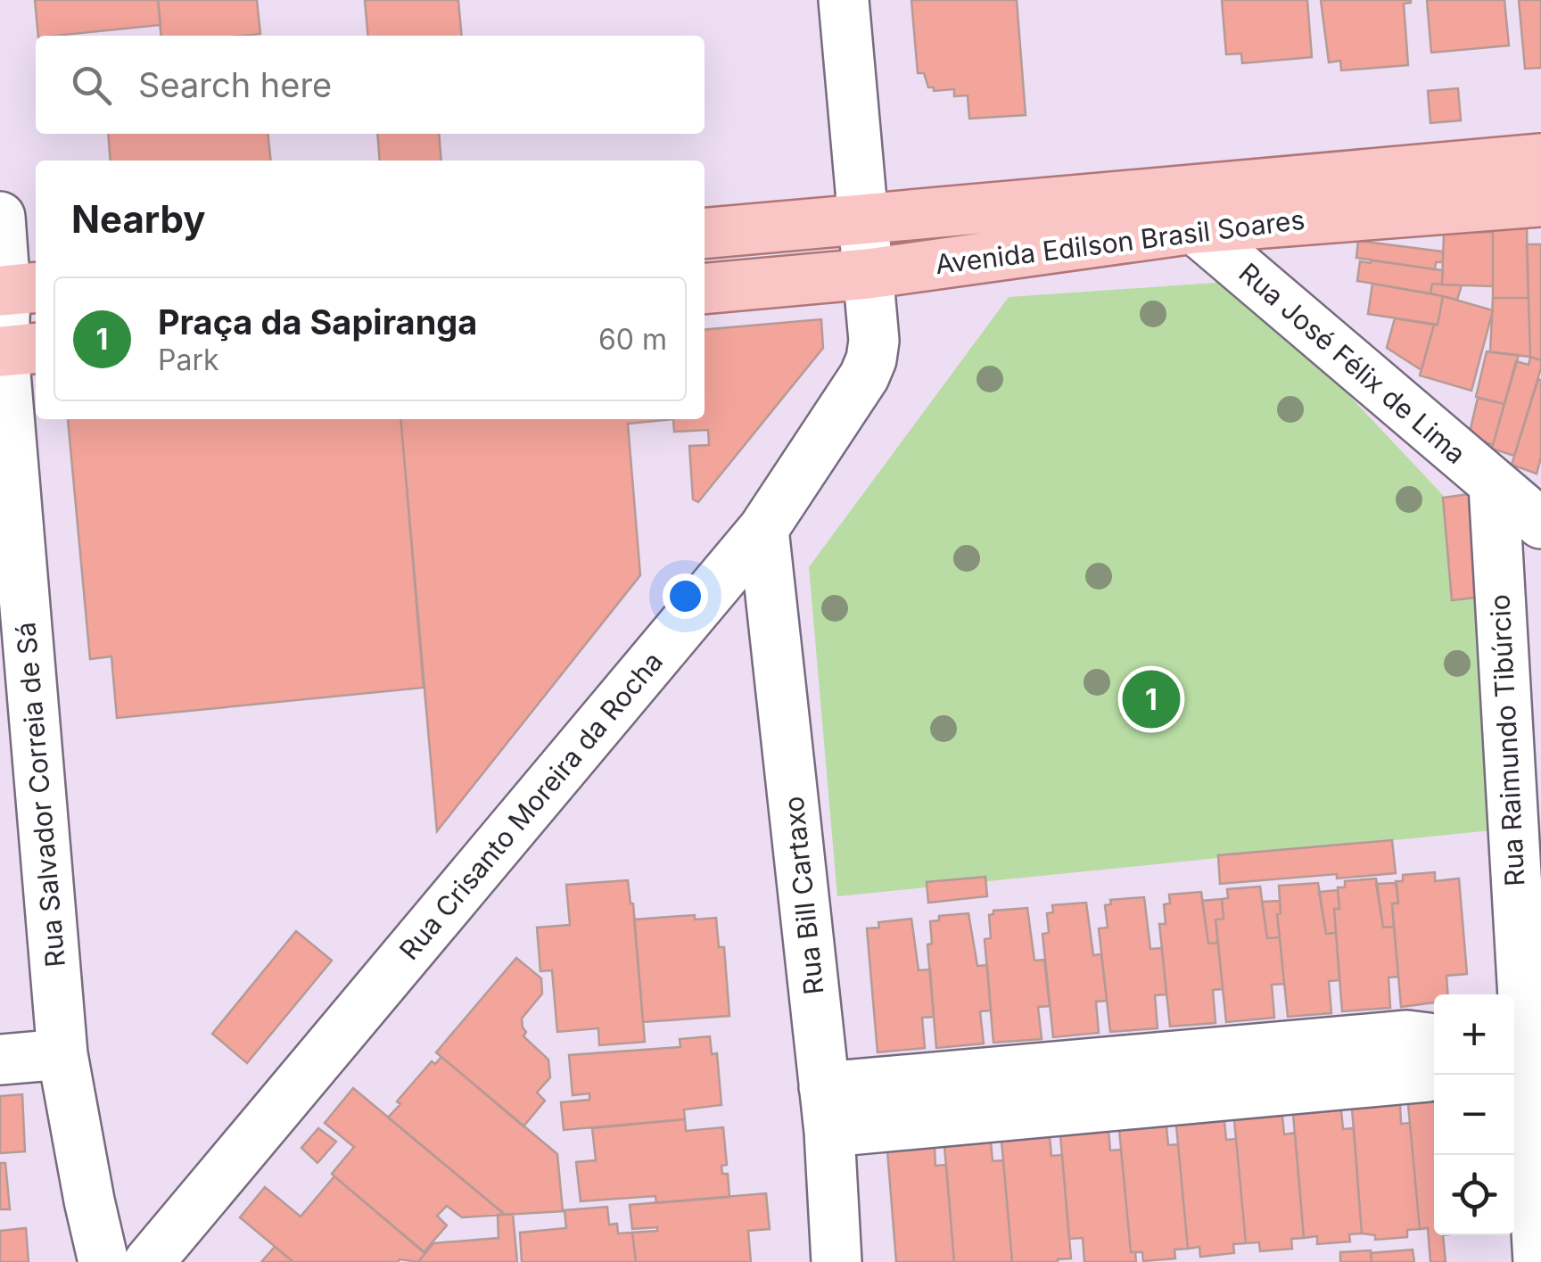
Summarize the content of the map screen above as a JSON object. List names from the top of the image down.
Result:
{
  "streets": {
    "main road": ["Avenida Edilson Brasil Soares"],
    "street": [
      "Rua José Félix de Lima",
      "Rua Raimundo Tibúrcio",
      "Rua Salvador Correia de Sá",
      "Rua Crisanto Moreira da Rocha",
      "Rua Bill Cartaxo"
    ]
  },
  "crossings": [
    ["Avenida Edilson Brasil Soares", "Rua José Félix de Lima"],
    ["Avenida Edilson Brasil Soares", "Rua Crisanto Moreira da Rocha"],
    ["Rua José Félix de Lima", "Rua Raimundo Tibúrcio"],
    ["Rua Crisanto Moreira da Rocha", "Rua Bill Cartaxo"]
  ],
  "page": {
    "search": "Search here",
    "heading": "Nearby",
    "list": [
      {
        "mark": "1",
        "name": "Praça da Sapiranga",
        "note": "Park",
        "value": "60 m"
      }
    ],
    "pins": "1",
    "map_buttons": ["+", "−"]
  }
}
